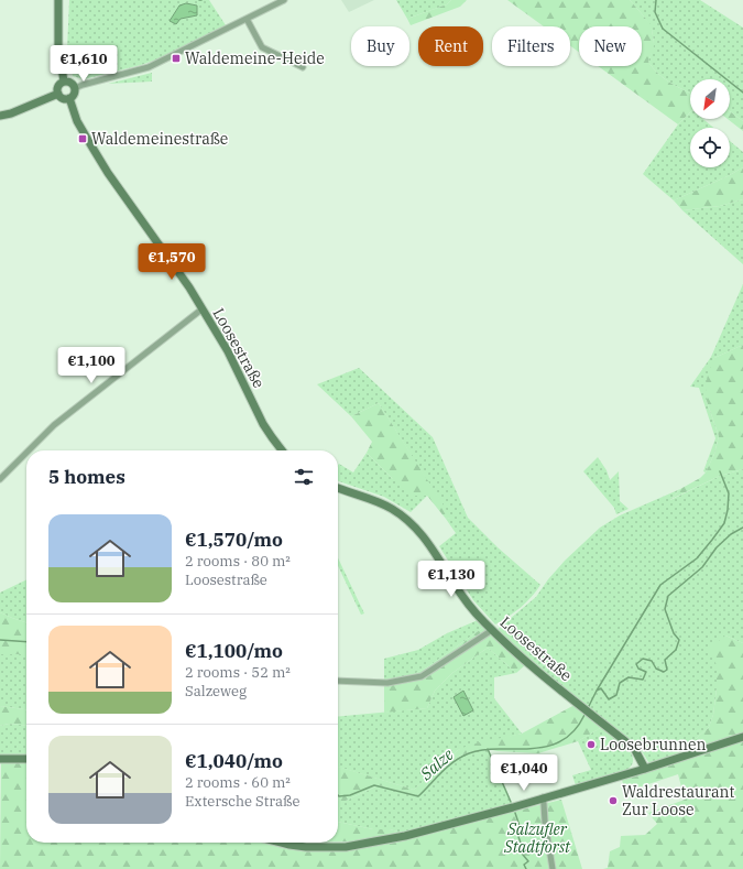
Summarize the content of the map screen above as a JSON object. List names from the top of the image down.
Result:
{
  "streets": {
    "street": ["Loosestraße"]
  },
  "water": ["Salze"],
  "parks": ["Salzufler Stadtforst"],
  "places": {
    "transit": ["Waldemeine-Heide", "Waldemeinestraße"],
    "other": ["Loosebrunnen", "Waldrestaurant Zur Loose"]
  },
  "north": "bottom left",
  "page": {
    "chip": [
      "Buy",
      "Rent",
      "Filters",
      "New"
    ],
    "price": [
      "€1,610",
      "€1,570",
      "€1,100",
      "€1,130",
      "€1,040"
    ],
    "heading": "5 homes",
    "list": [
      {
        "name": "€1,570/mo",
        "note": "2 rooms · 80 m² · Loosestraße"
      },
      {
        "name": "€1,100/mo",
        "note": "2 rooms · 52 m² · Salzeweg"
      },
      {
        "name": "€1,040/mo",
        "note": "2 rooms · 60 m² · Extersche Straße"
      }
    ]
  }
}
